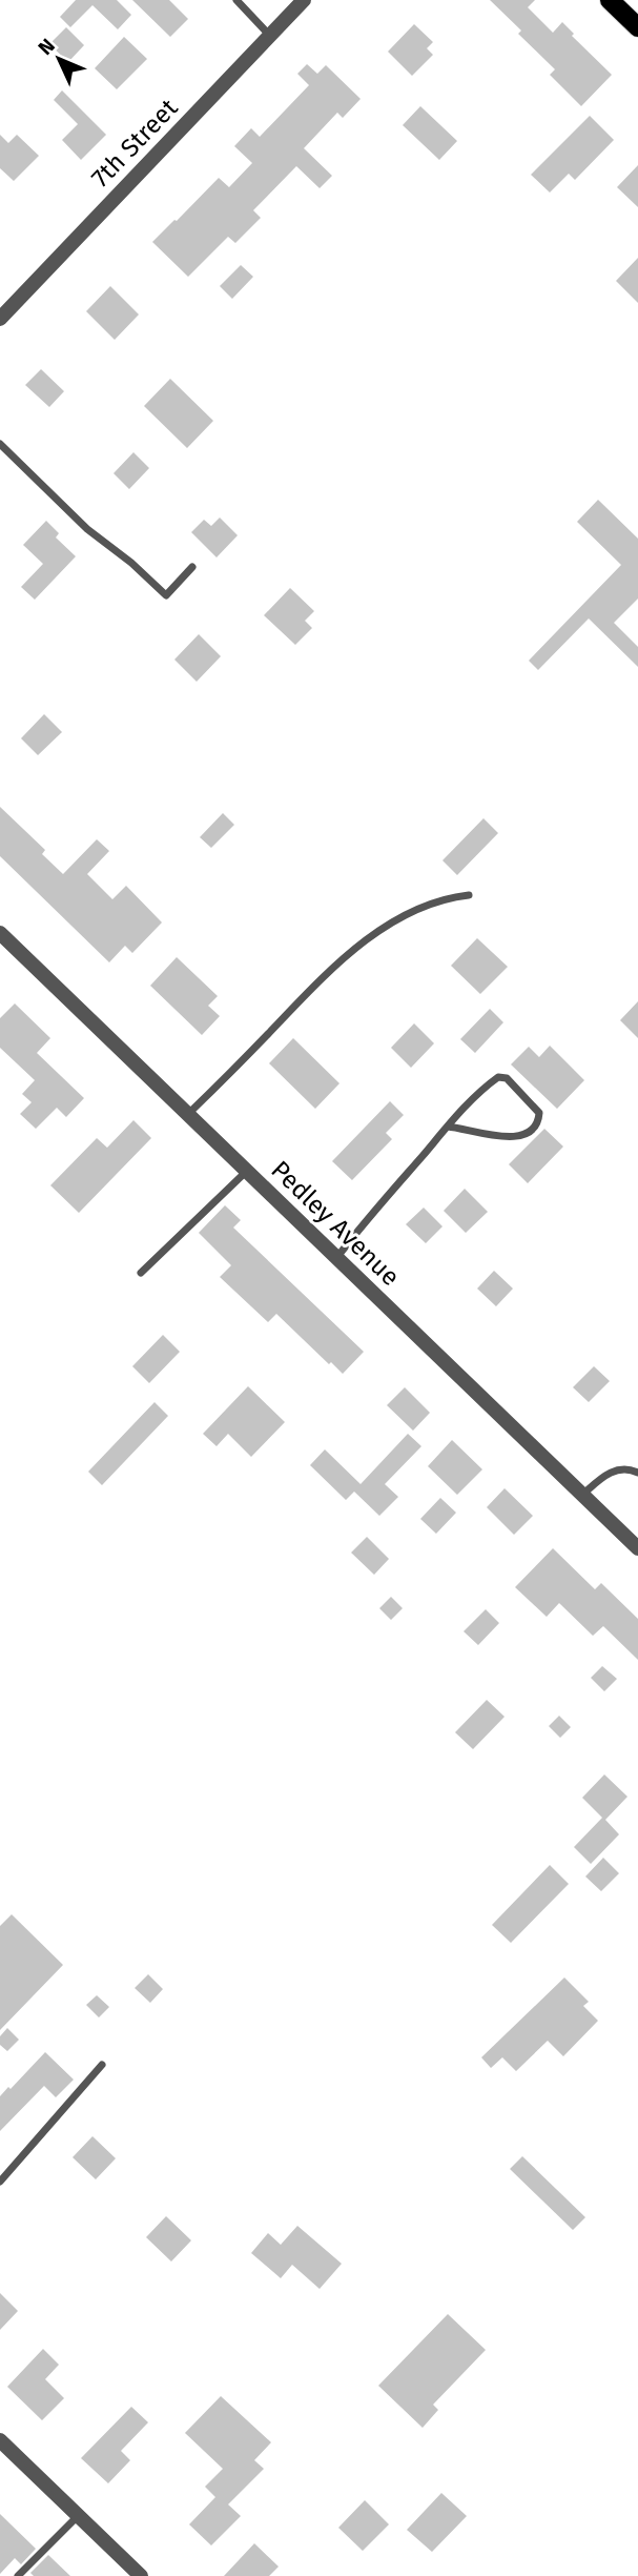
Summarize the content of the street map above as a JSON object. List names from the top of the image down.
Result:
{
  "streets": {
    "street": ["7th Street", "Pedley Avenue"]
  },
  "north": "top left"
}
